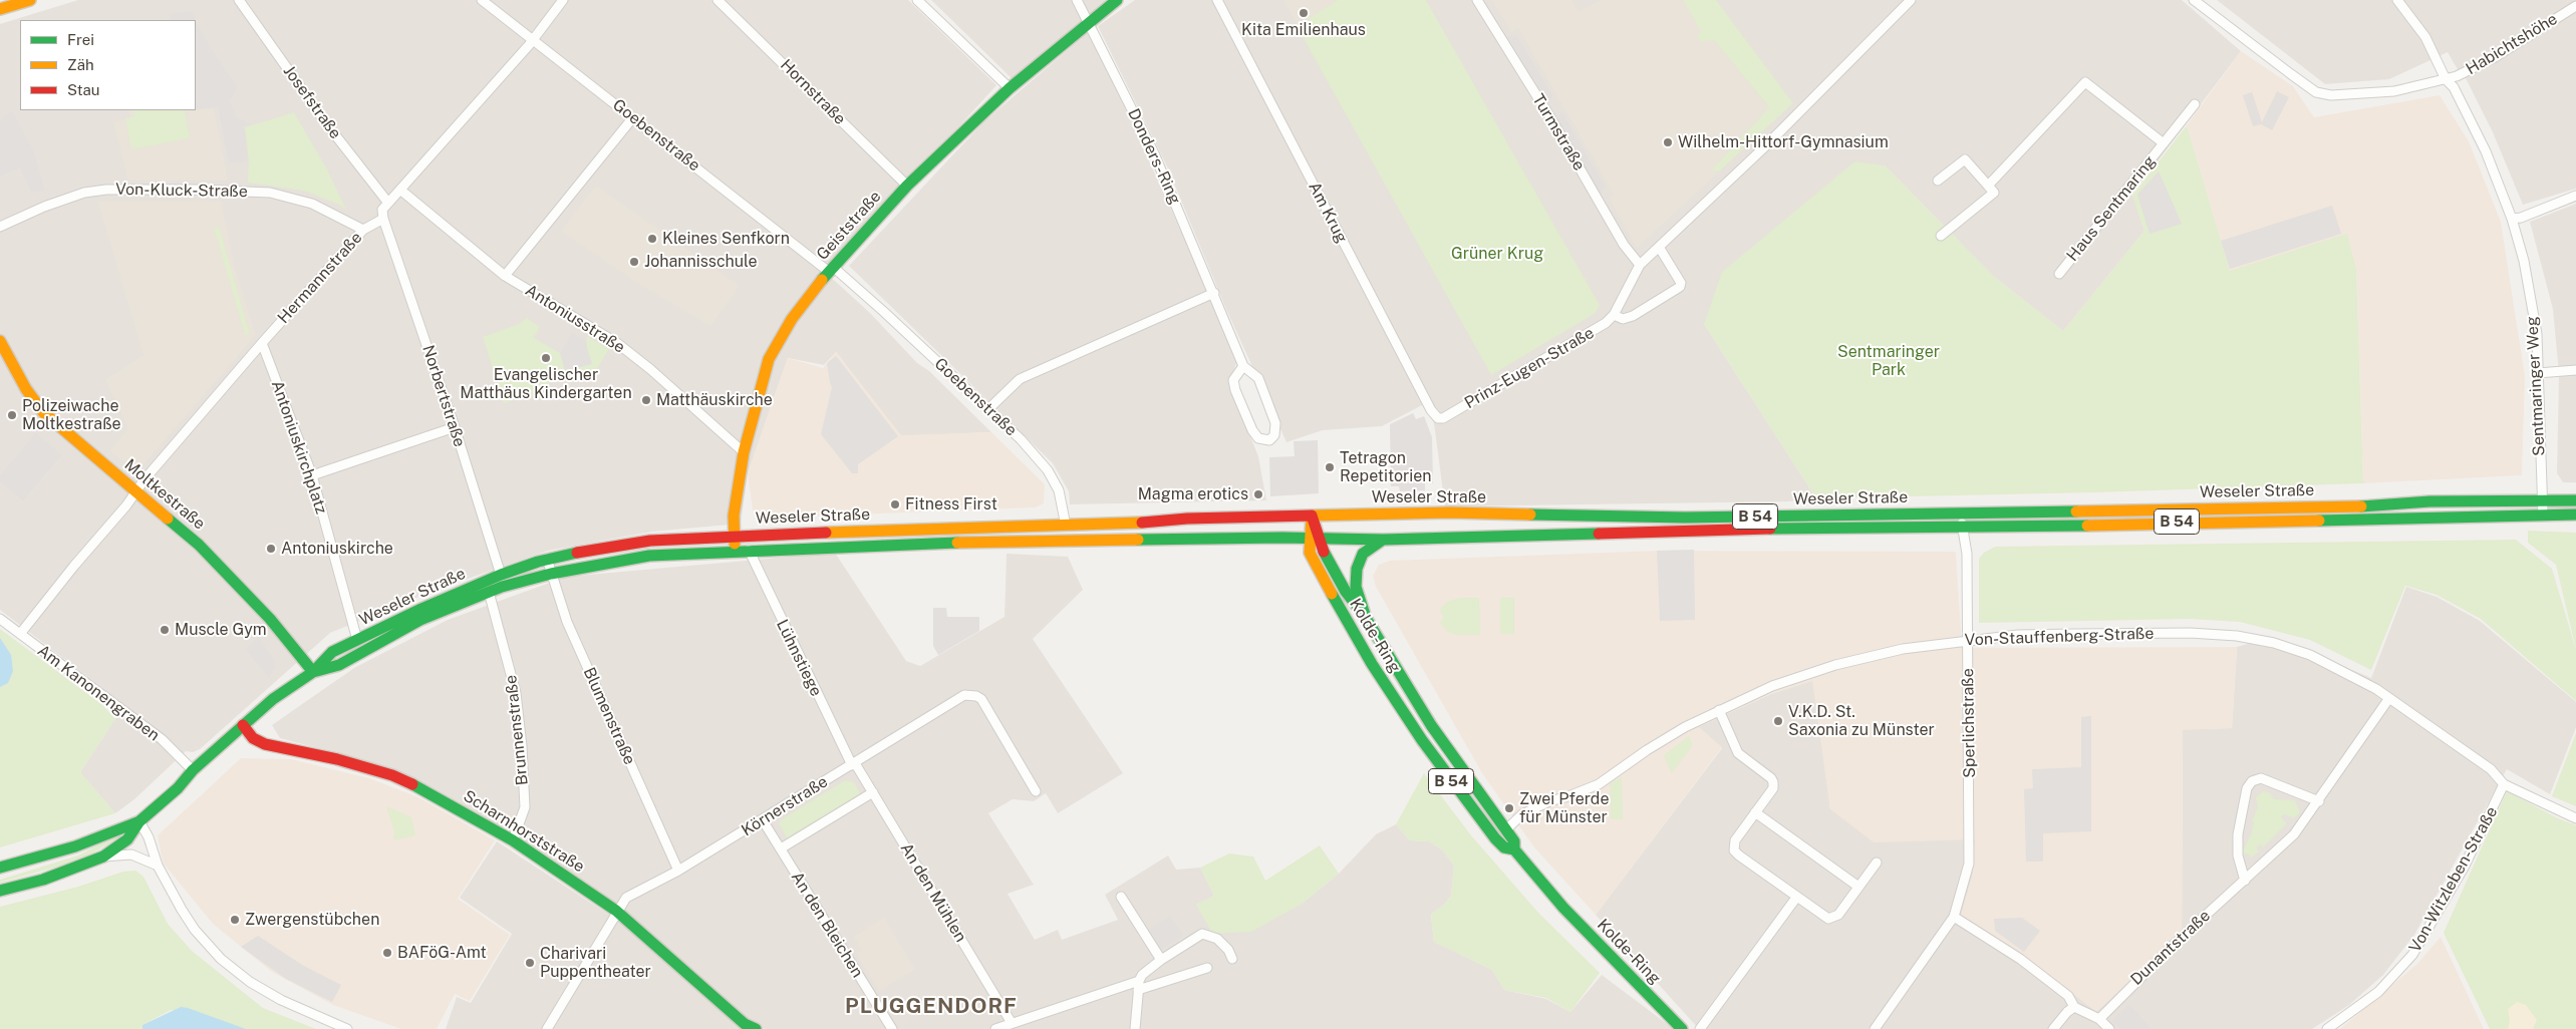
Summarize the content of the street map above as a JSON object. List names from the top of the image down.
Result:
{
  "streets": {
    "main road": [
      "Geiststraße",
      "Weseler Straße",
      "Moltkestraße",
      "B 54",
      "Kolde-Ring",
      "Scharnhorststraße"
    ],
    "street": [
      "Habichtshöhe",
      "Hornstraße",
      "Josefstraße",
      "Turmstraße",
      "Goebenstraße",
      "Donders-Ring",
      "Von-Kluck-Straße",
      "Haus Sentmaring",
      "Am Krug",
      "Hermannstraße",
      "Antoniusstraße",
      "Prinz-Eugen-Straße",
      "Sentmaringer Weg",
      "Norbertstraße",
      "Antoniuskirchplatz",
      "Von-Stauffenberg-Straße",
      "Lühnstiege",
      "Am Kanonengraben",
      "Blumenstraße",
      "Sperlichstraße",
      "Brunnenstraße",
      "Körnerstraße",
      "Von-Witzleben-Straße",
      "An den Mühlen",
      "An den Bleichen",
      "Dunantstraße"
    ]
  },
  "crossings": [
    ["Habichtshöhe", "Sentmaringer Weg"],
    ["Hornstraße", "Geiststraße"],
    ["Turmstraße", "Prinz-Eugen-Straße"],
    ["Goebenstraße", "Geiststraße"],
    ["Goebenstraße", "Weseler Straße"],
    ["Donders-Ring", "Geiststraße"],
    ["Von-Kluck-Straße", "Hermannstraße"],
    ["Am Krug", "Prinz-Eugen-Straße"],
    ["Geiststraße", "Antoniusstraße"],
    ["Geiststraße", "Weseler Straße"],
    ["Hermannstraße", "Norbertstraße"],
    ["Hermannstraße", "Antoniuskirchplatz"],
    ["Hermannstraße", "Moltkestraße"],
    ["Hermannstraße", "Am Kanonengraben"],
    ["Sentmaringer Weg", "Weseler Straße"],
    ["Norbertstraße", "Weseler Straße"],
    ["Antoniuskirchplatz", "Weseler Straße"],
    ["Weseler Straße", "Moltkestraße"],
    ["Weseler Straße", "Kolde-Ring"],
    ["Weseler Straße", "Lühnstiege"],
    ["Weseler Straße", "Am Kanonengraben"],
    ["Weseler Straße", "Blumenstraße"],
    ["Weseler Straße", "Sperlichstraße"],
    ["Weseler Straße", "Brunnenstraße"],
    ["Weseler Straße", "Scharnhorststraße"],
    ["Kolde-Ring", "Von-Stauffenberg-Straße"],
    ["Von-Stauffenberg-Straße", "Sperlichstraße"],
    ["Von-Stauffenberg-Straße", "Von-Witzleben-Straße"],
    ["Von-Stauffenberg-Straße", "Dunantstraße"],
    ["Lühnstiege", "Körnerstraße"],
    ["Lühnstiege", "An den Mühlen"],
    ["Blumenstraße", "Körnerstraße"],
    ["Brunnenstraße", "Scharnhorststraße"],
    ["Körnerstraße", "Scharnhorststraße"],
    ["Körnerstraße", "An den Mühlen"],
    ["Körnerstraße", "An den Bleichen"]
  ],
  "districts": ["PLUGGENDORF"],
  "parks": ["Grüner Krug", "Sentmaringer Park"],
  "places": [
    "Kita Emilienhaus",
    "Wilhelm-Hittorf-Gymnasium",
    "Kleines Senfkorn",
    "Johannisschule",
    "Evangelischer Matthäus Kindergarten",
    "Matthäuskirche",
    "Polizeiwache Moltkestraße",
    "Tetragon Repetitorien",
    "Magma erotics",
    "Fitness First",
    "Antoniuskirche",
    "Muscle Gym",
    "V.K.D. St. Saxonia zu Münster",
    "Zwei Pferde für Münster",
    "Zwergenstübchen",
    "BAFöG-Amt",
    "Charivari Puppentheater"
  ],
  "legend": ["Frei", "Zäh", "Stau"]
}
